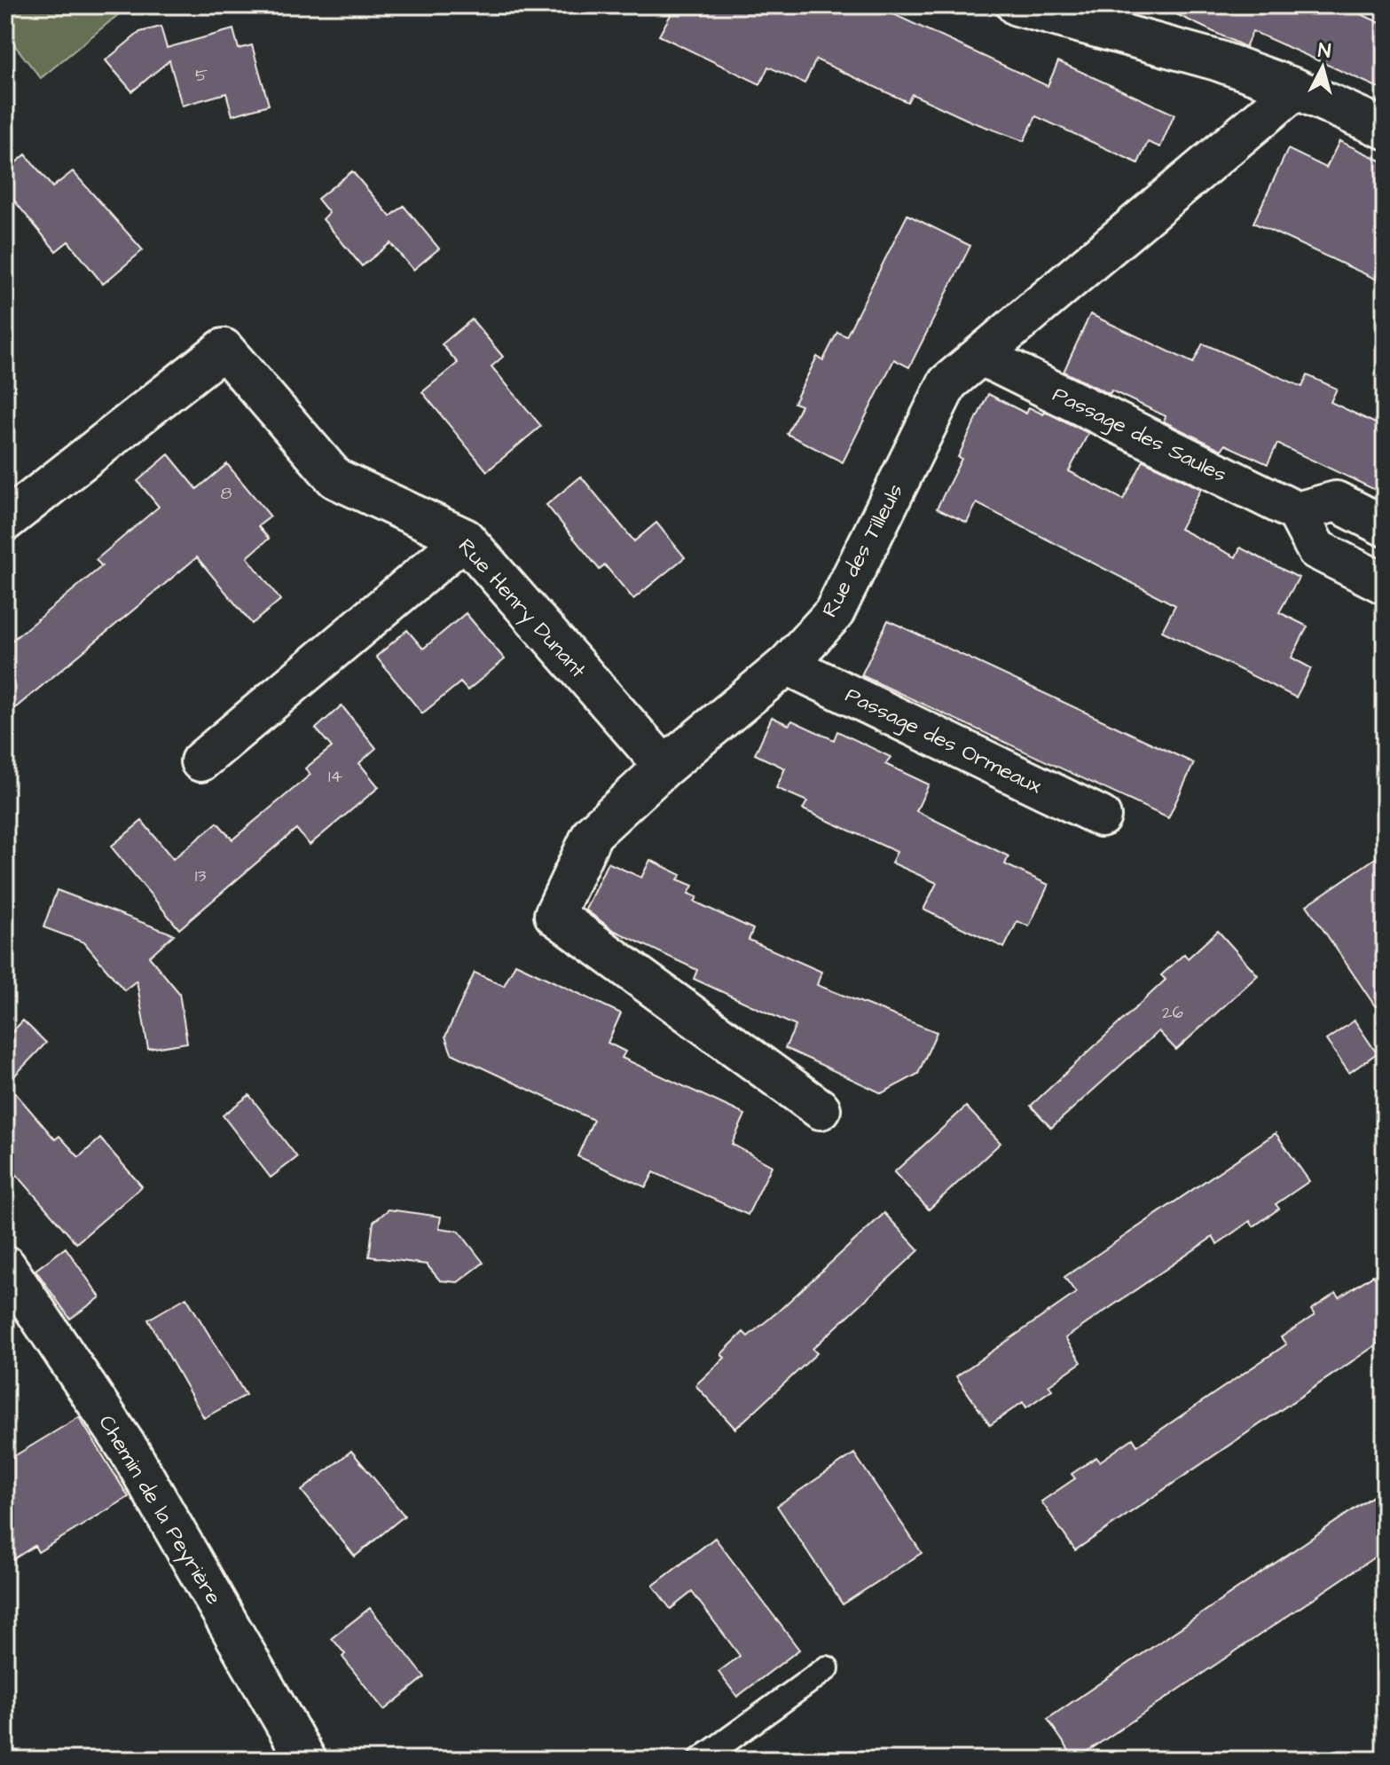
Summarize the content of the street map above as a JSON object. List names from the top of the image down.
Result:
{
  "streets": {
    "street": [
      "Passage des Saules",
      "Rue des Tilleuls",
      "Rue Henry Dunant",
      "Passage des Ormeaux",
      "Chemin de la Peyrière"
    ]
  },
  "crossings": [
    ["Passage des Saules", "Rue des Tilleuls"],
    ["Rue des Tilleuls", "Rue Henry Dunant"],
    ["Rue des Tilleuls", "Passage des Ormeaux"]
  ],
  "house_numbers": [
    "5",
    "8",
    "14",
    "13",
    "26"
  ],
  "north": "top"
}
